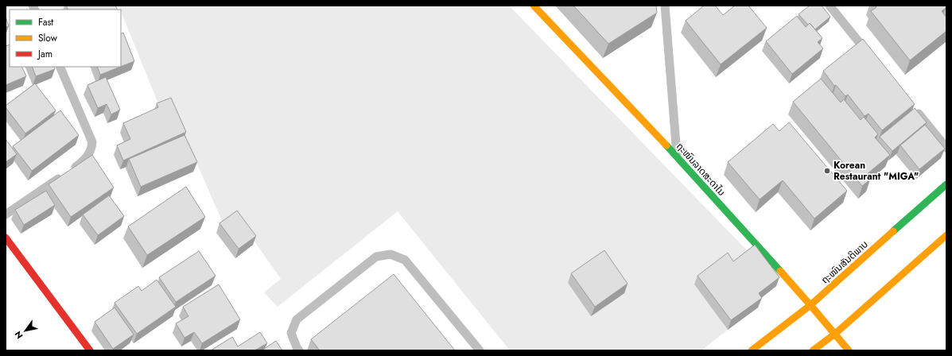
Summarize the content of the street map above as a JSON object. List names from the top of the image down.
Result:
{
  "streets": {
    "street": ["ຖະໜົນລາດສະດາໄນ", "ຖະໜົນສັນຕິພາບ"]
  },
  "crossings": [
    ["ຖະໜົນລາດສະດາໄນ", "ຖະໜົນສັນຕິພາບ"]
  ],
  "places": ["Korean Restaurant \"MIGA\""],
  "legend": ["Fast", "Slow", "Jam"],
  "north": "bottom left"
}
